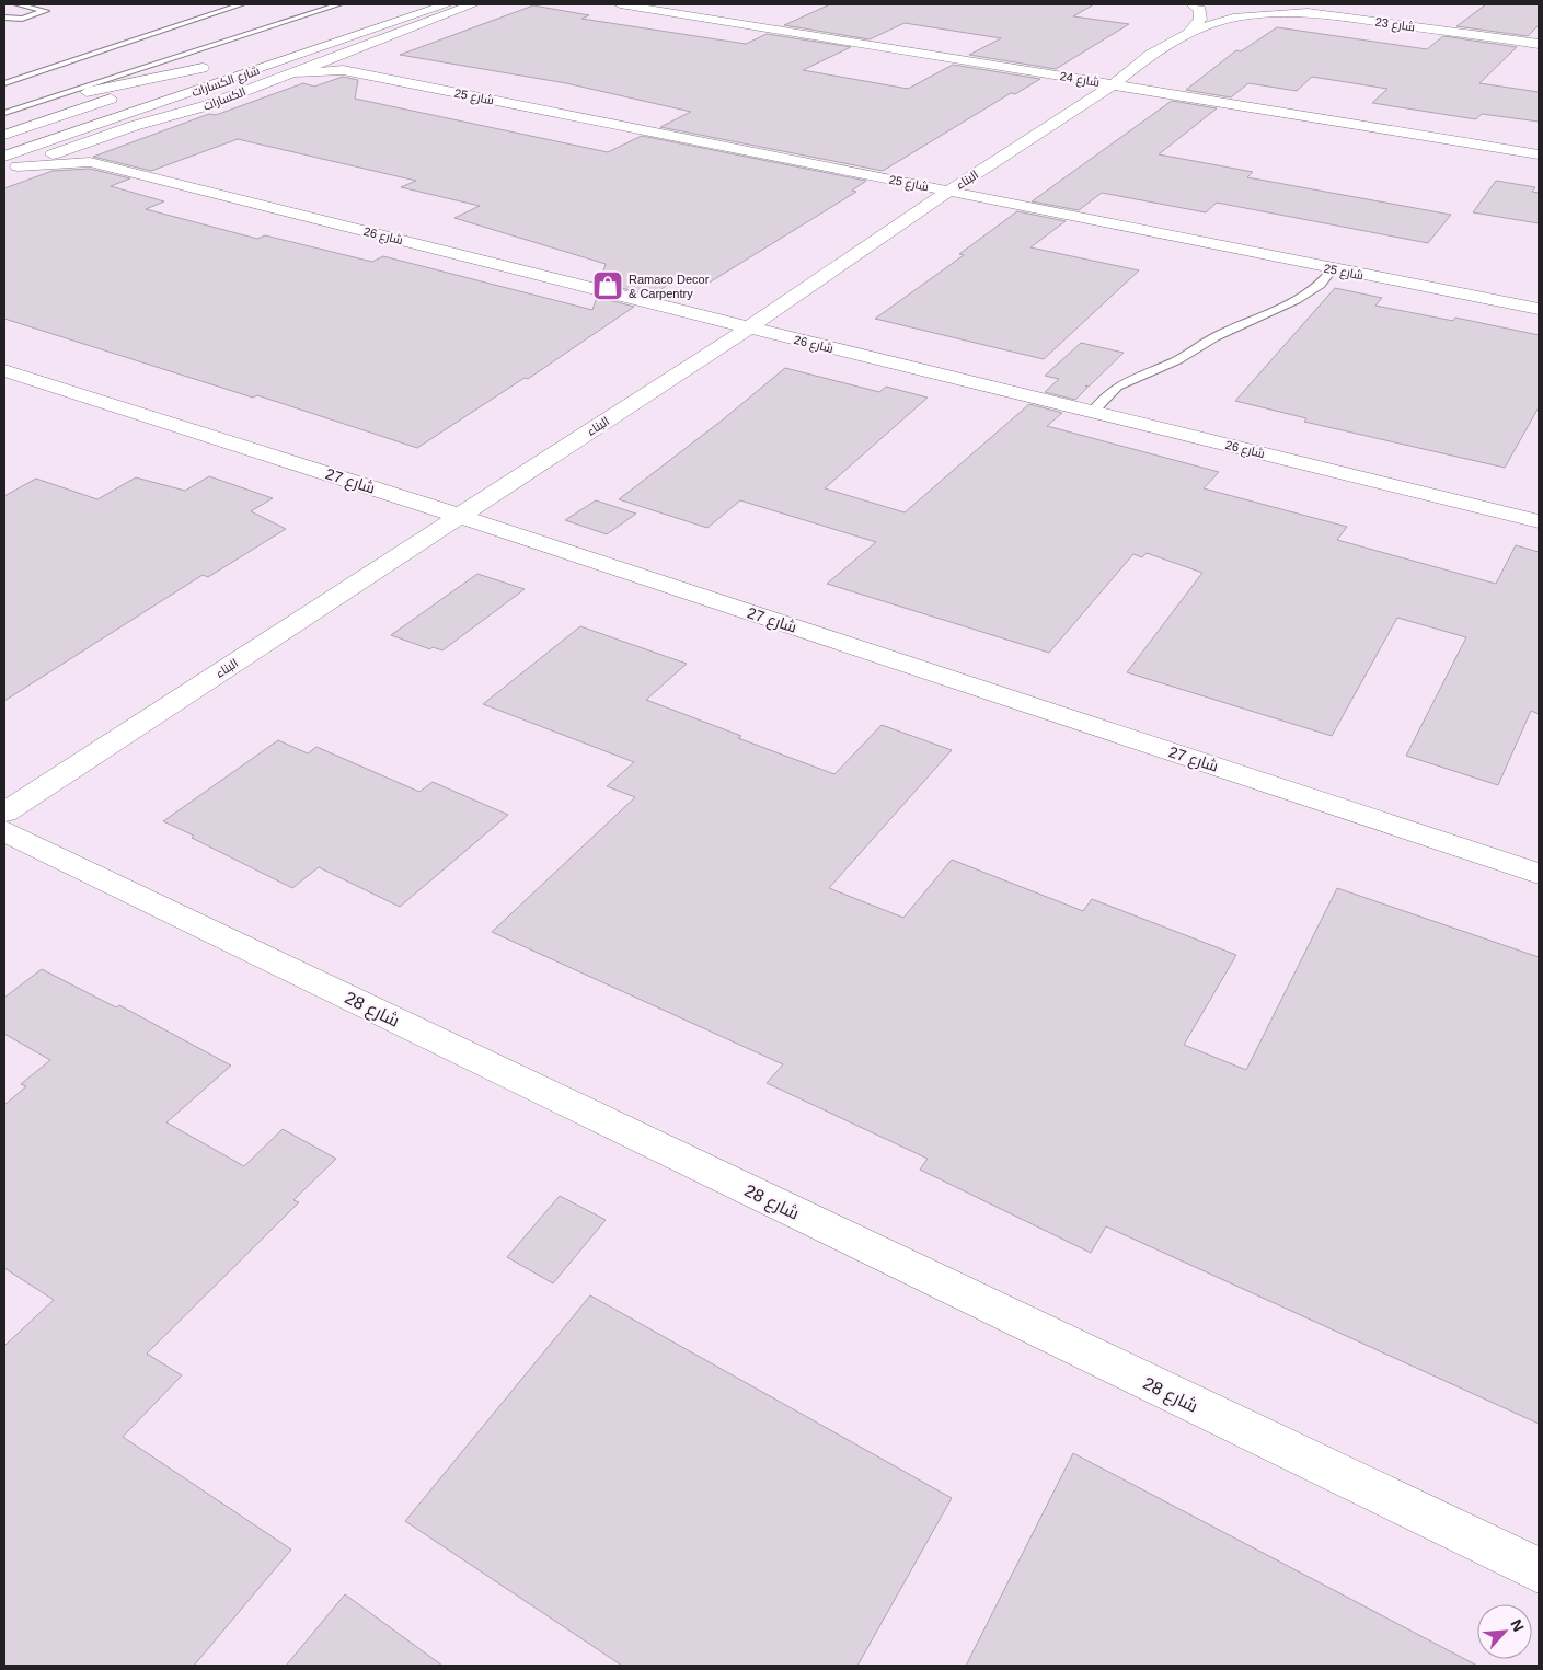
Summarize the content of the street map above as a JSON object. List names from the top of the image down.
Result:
{
  "streets": {
    "street": [
      "شارع 23",
      "شارع 24",
      "شارع الكسارات",
      "شارع 25",
      "الكسارات",
      "البناء",
      "شارع 26",
      "شارع 27",
      "شارع 28"
    ]
  },
  "crossings": [
    ["شارع 23", "البناء"],
    ["شارع 24", "البناء"],
    ["شارع 25", "الكسارات"],
    ["شارع 25", "البناء"],
    ["الكسارات", "شارع 26"],
    ["البناء", "شارع 26"],
    ["البناء", "شارع 27"]
  ],
  "places": {
    "shop": ["Ramaco Decor & Carpentry"]
  },
  "north": "top right"
}
